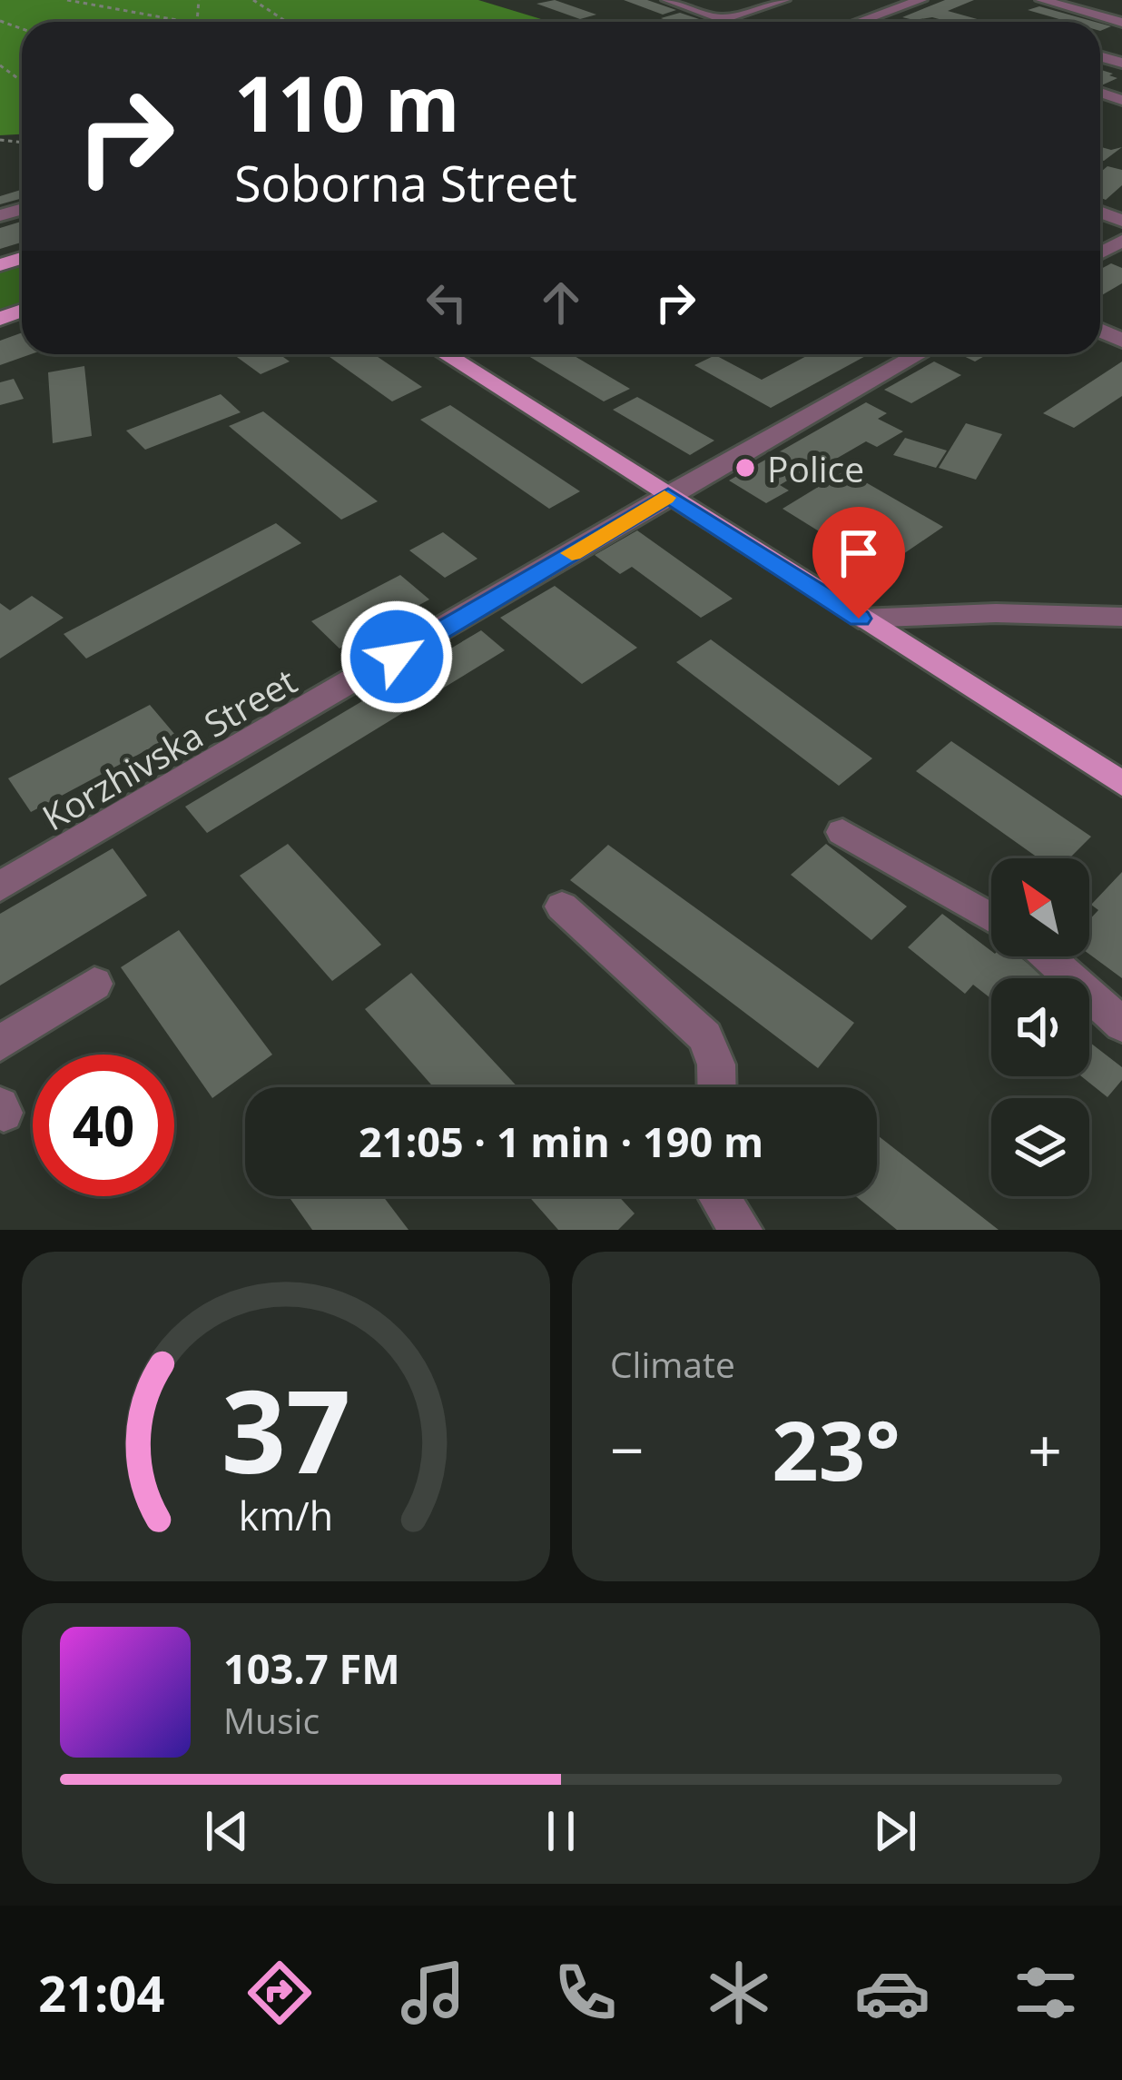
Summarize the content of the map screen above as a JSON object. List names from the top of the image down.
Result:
{
  "streets": {
    "street": ["Korzhivska Street"]
  },
  "places": ["Police"],
  "north": "top left",
  "page": {
    "turn": ["110 m", "Soborna Street"],
    "limit": "40",
    "trip": "21:05 · 1 min · 190 m",
    "tile": "Climate",
    "heat": ["−", "23°", "+"],
    "song": ["103.7 FM", "Music"],
    "tabs": "21:04",
    "gauge": ["37", "km/h"]
  }
}
